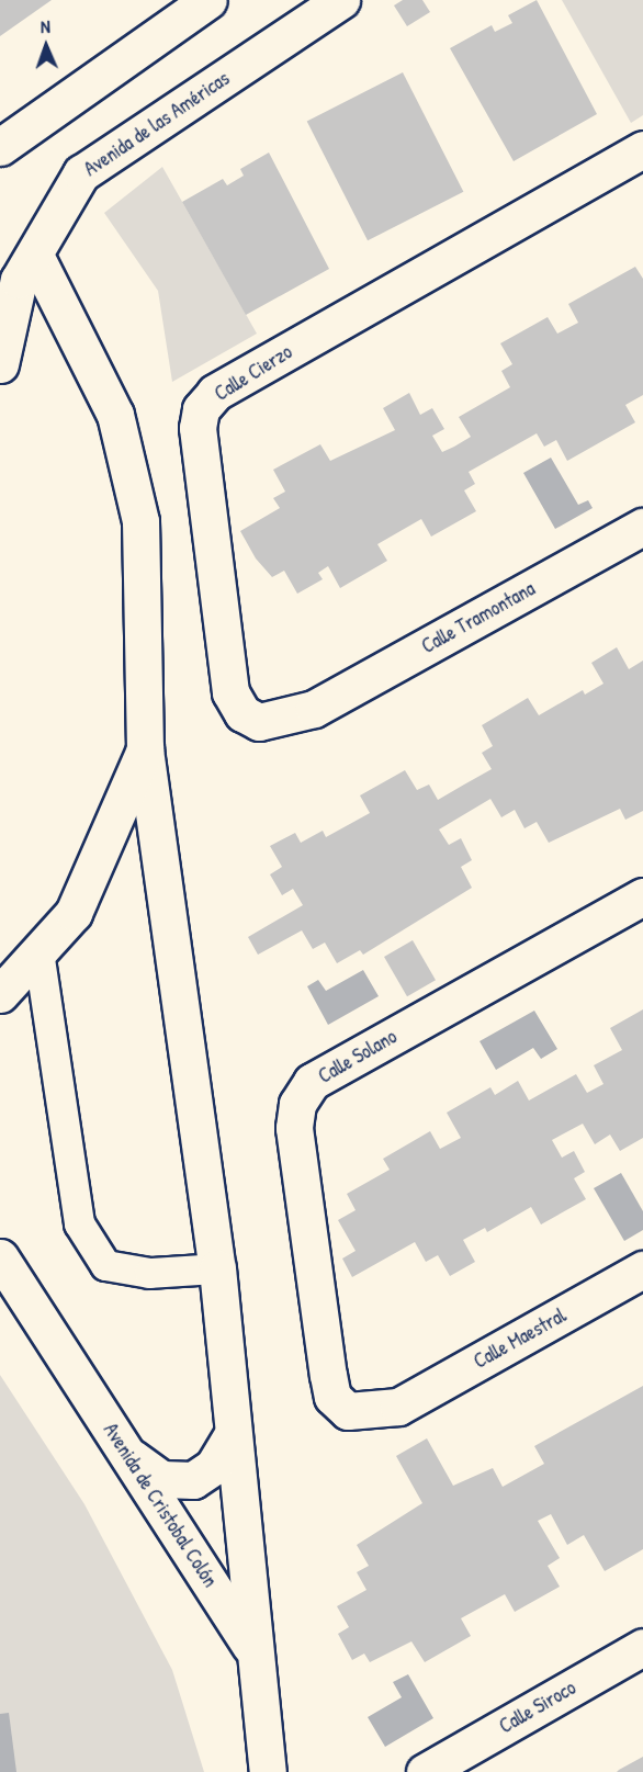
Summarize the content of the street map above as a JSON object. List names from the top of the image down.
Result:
{
  "streets": {
    "street": [
      "Avenida de las Américas",
      "Calle Cierzo",
      "Calle Tramontana",
      "Calle Solano",
      "Calle Maestral",
      "Avenida de Cristobal Colón",
      "Calle Siroco"
    ]
  },
  "crossings": [
    ["Calle Cierzo", "Calle Tramontana"],
    ["Calle Solano", "Calle Maestral"]
  ],
  "north": "top"
}
